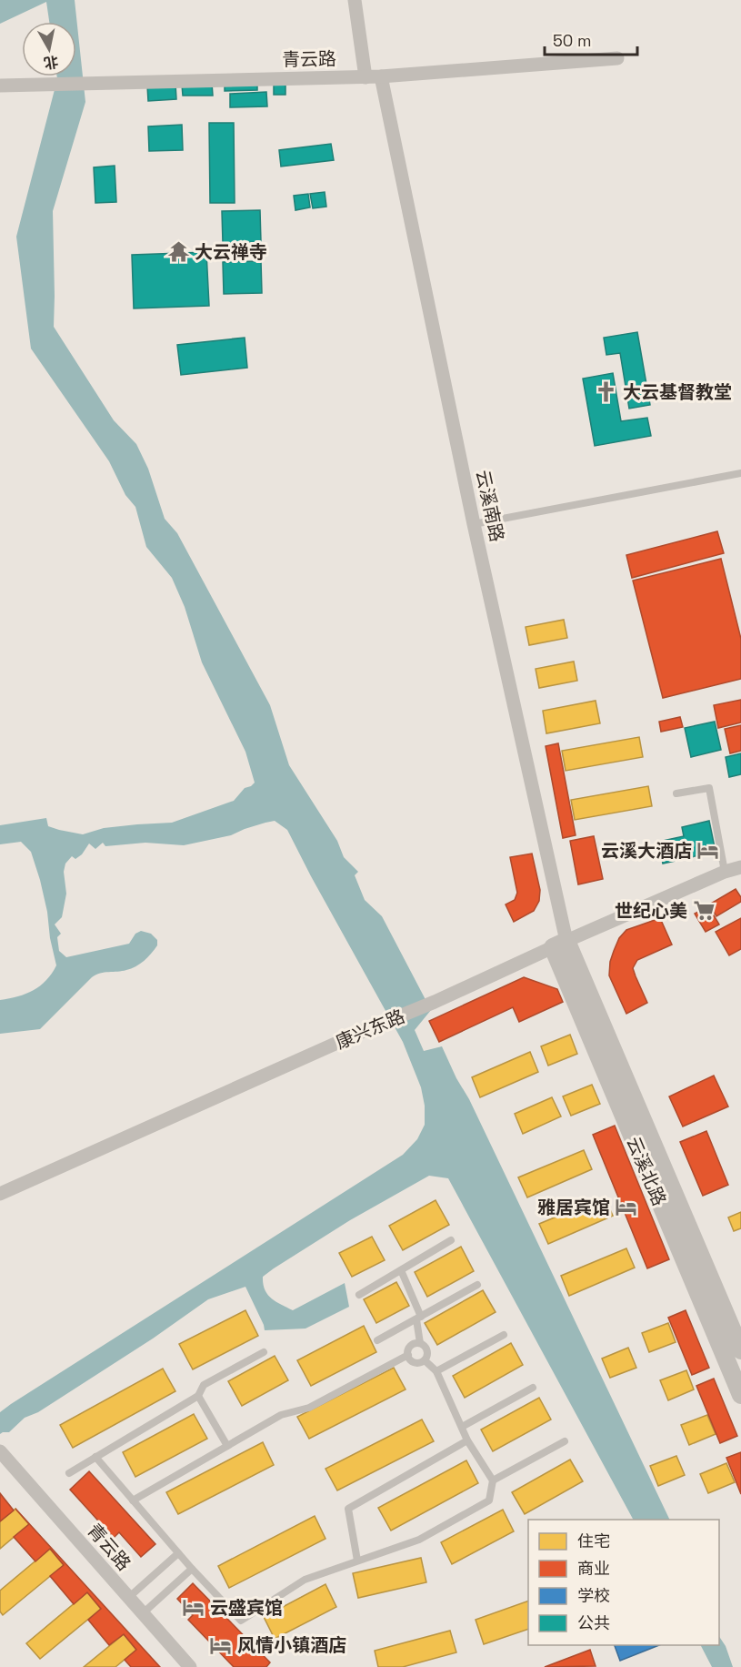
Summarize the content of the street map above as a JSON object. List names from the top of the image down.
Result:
{
  "streets": {
    "street": [
      "青云路",
      "云溪南路",
      "康兴东路",
      "云溪北路"
    ]
  },
  "crossings": [
    ["青云路", "云溪南路"],
    ["云溪南路", "康兴东路"],
    ["云溪南路", "云溪北路"],
    ["康兴东路", "云溪北路"]
  ],
  "places": {
    "temple": ["大云禅寺"],
    "church": ["大云基督教堂"],
    "hotel": [
      "云溪大酒店",
      "雅居宾馆",
      "云盛宾馆",
      "风情小镇酒店"
    ],
    "supermarket": ["世纪心美"]
  },
  "legend": [
    "住宅",
    "商业",
    "学校",
    "公共"
  ],
  "scale_bar": "50 m",
  "north": "bottom"
}
